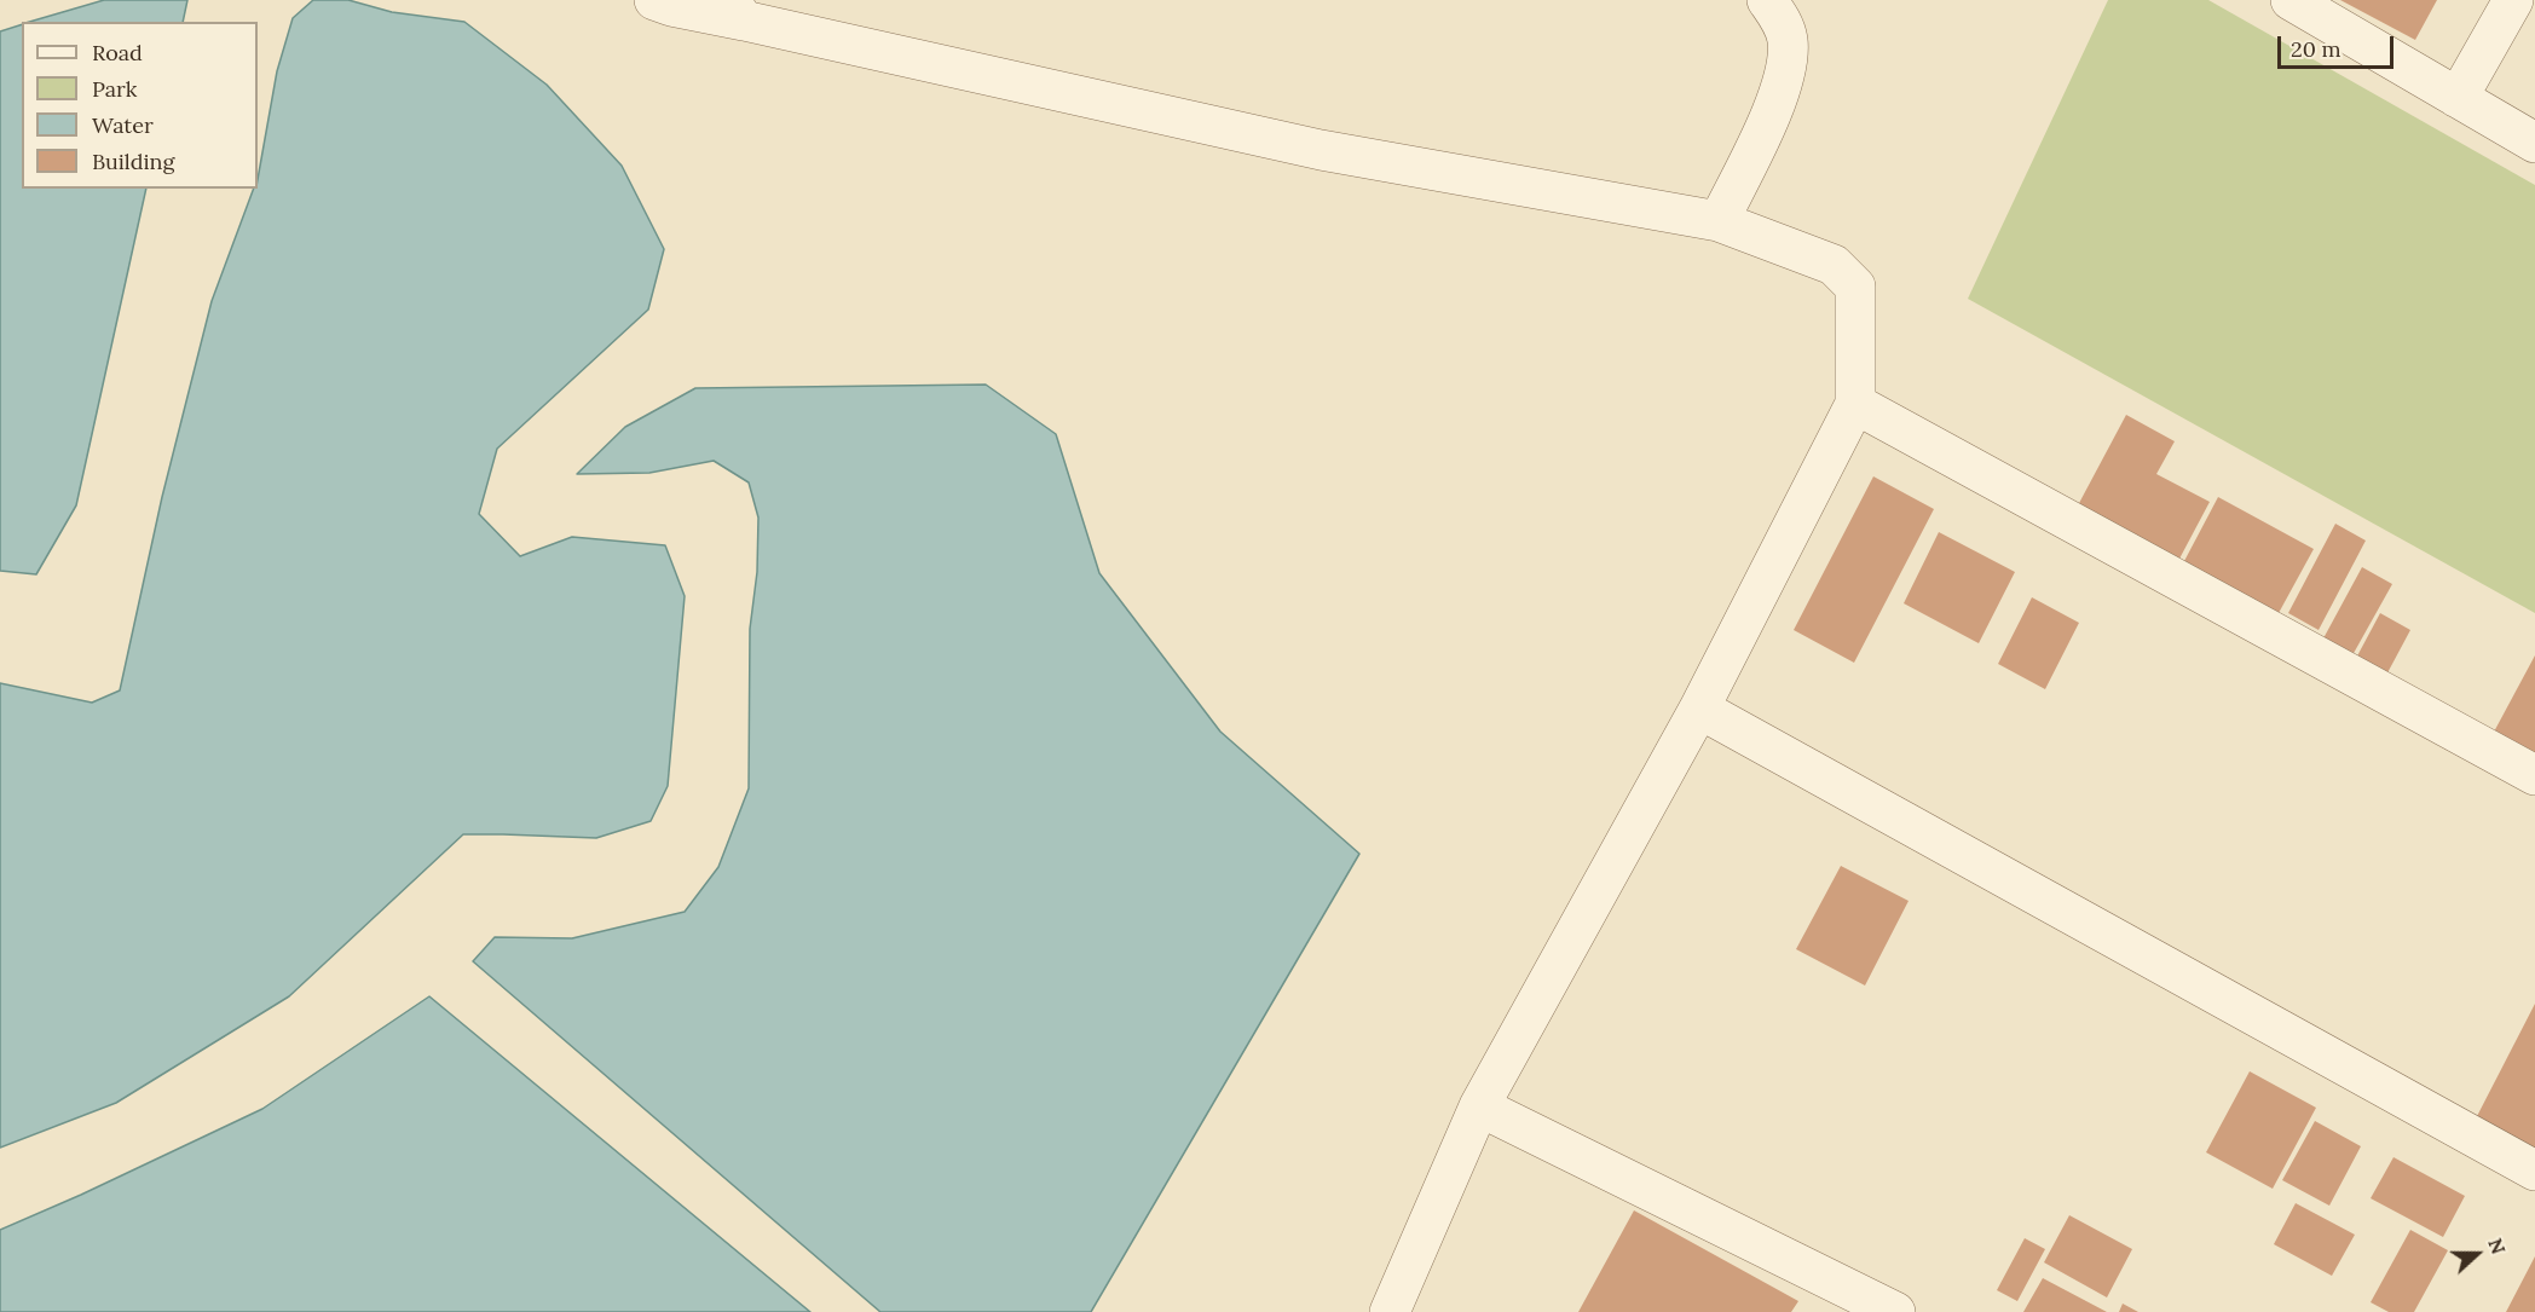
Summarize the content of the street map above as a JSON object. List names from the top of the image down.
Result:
{
  "legend": [
    "Road",
    "Park",
    "Water",
    "Building"
  ],
  "scale_bar": "20 m",
  "north": "right"
}
